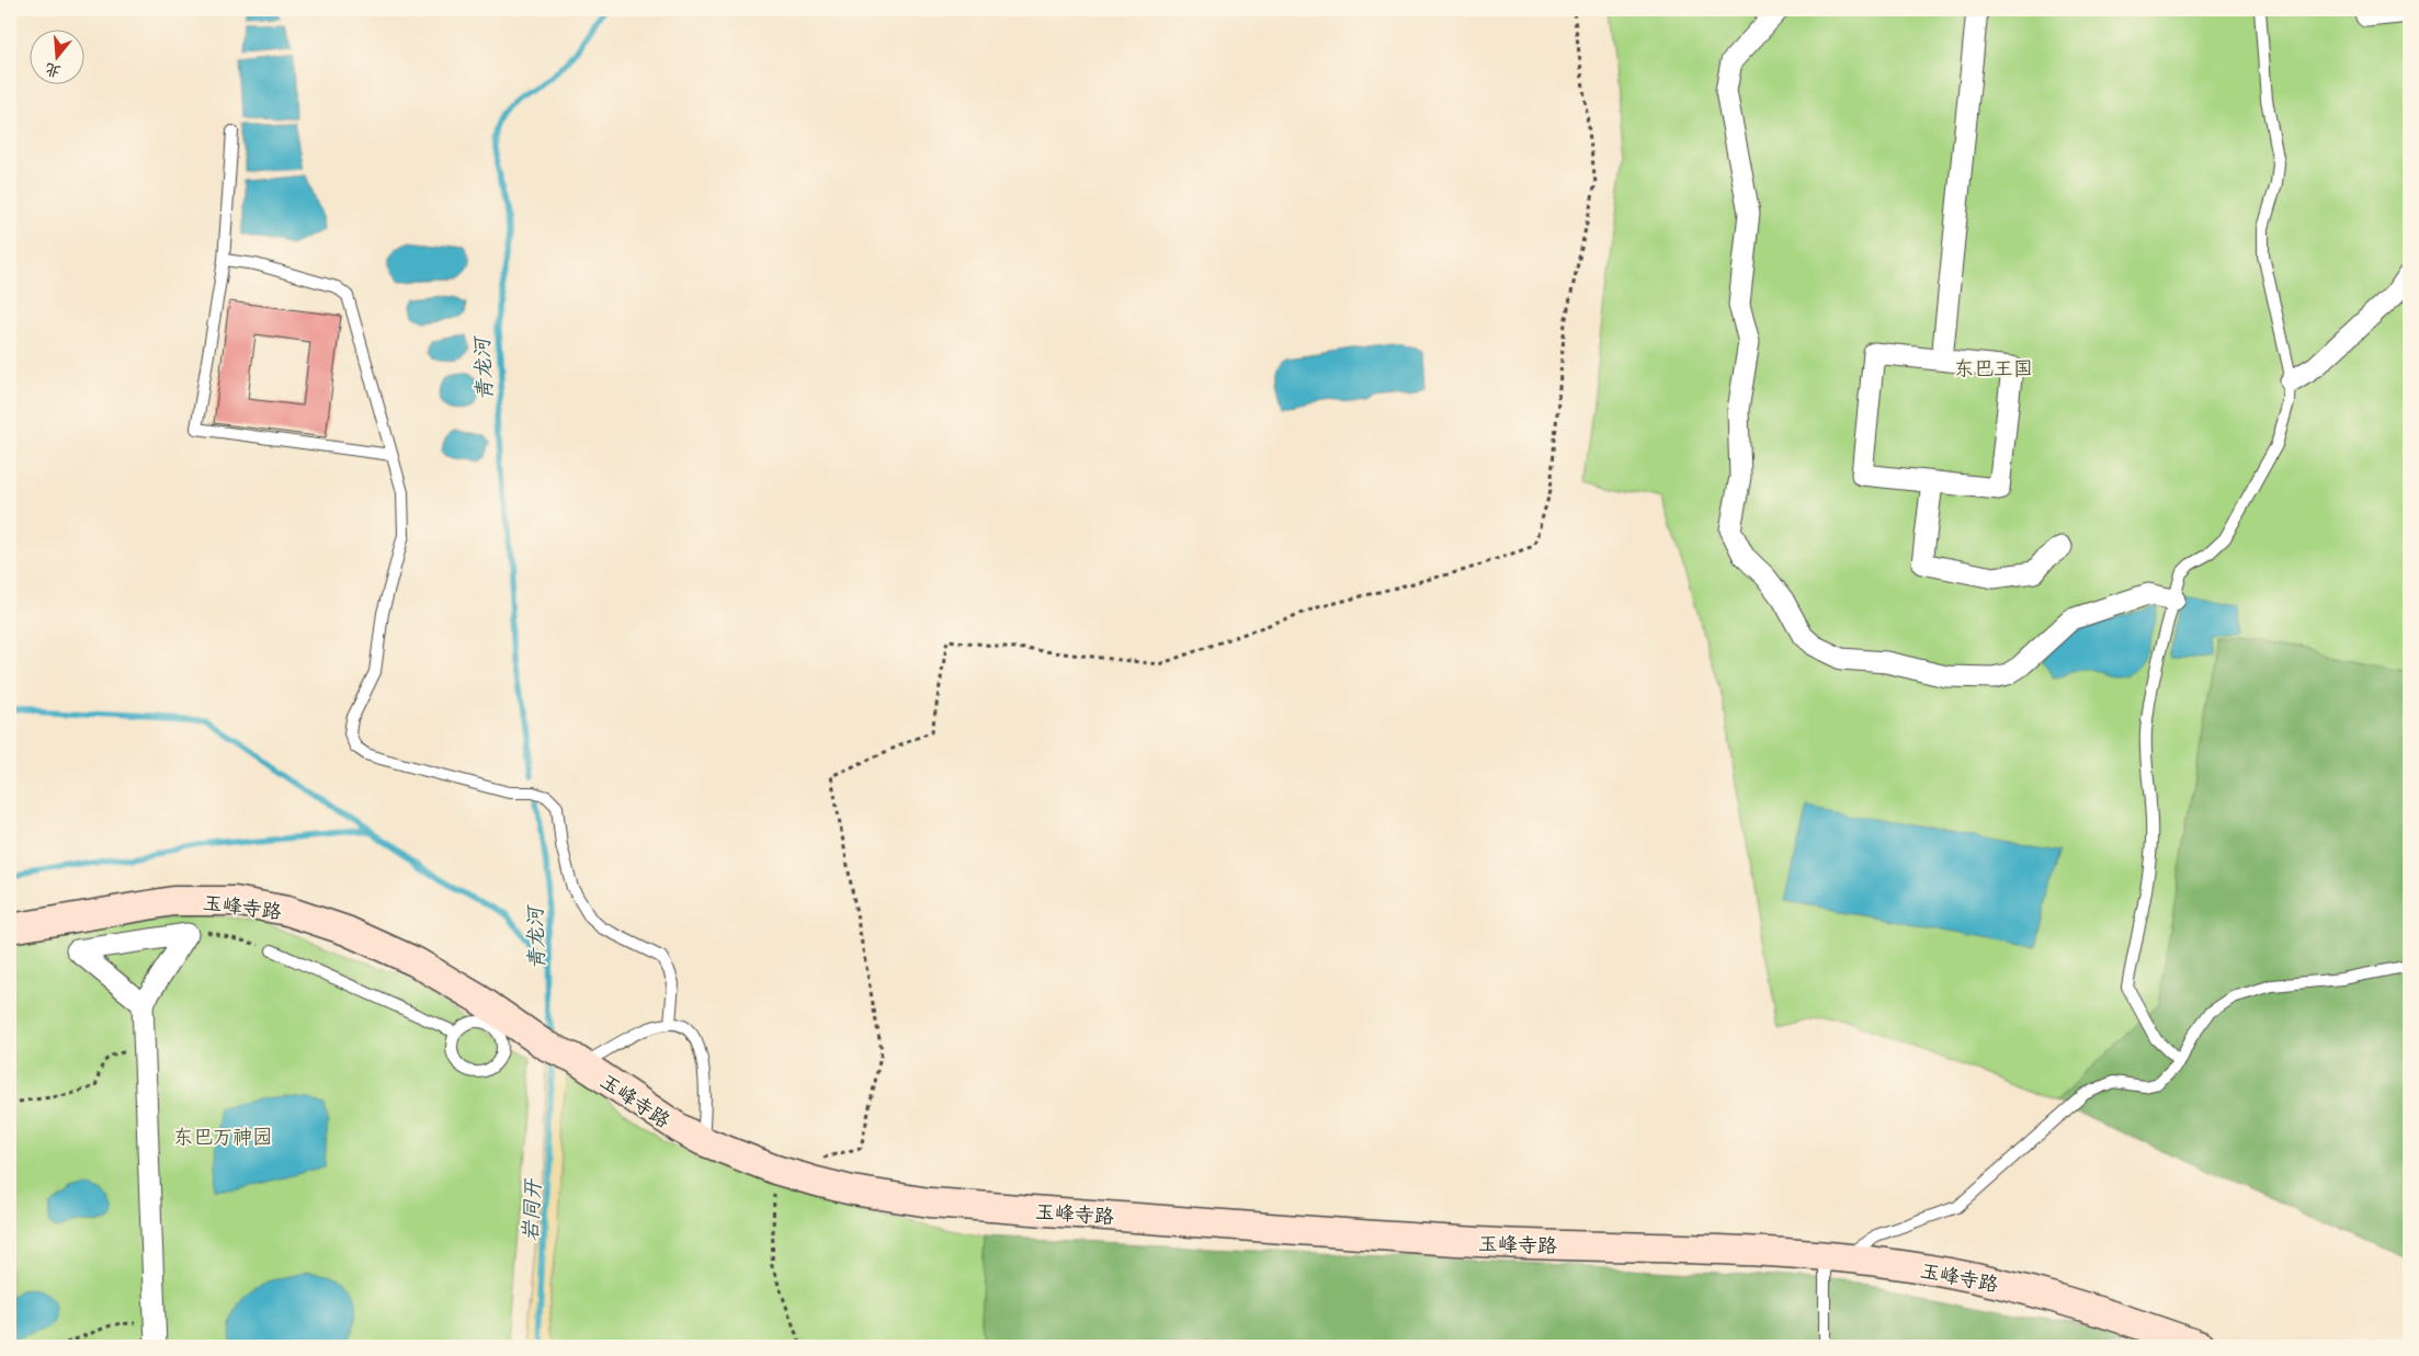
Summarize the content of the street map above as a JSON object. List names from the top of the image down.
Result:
{
  "streets": {
    "main road": ["玉峰寺路"]
  },
  "water": ["青龙河", "岩同开"],
  "parks": ["东巴王国", "东巴万神园"],
  "north": "bottom"
}
